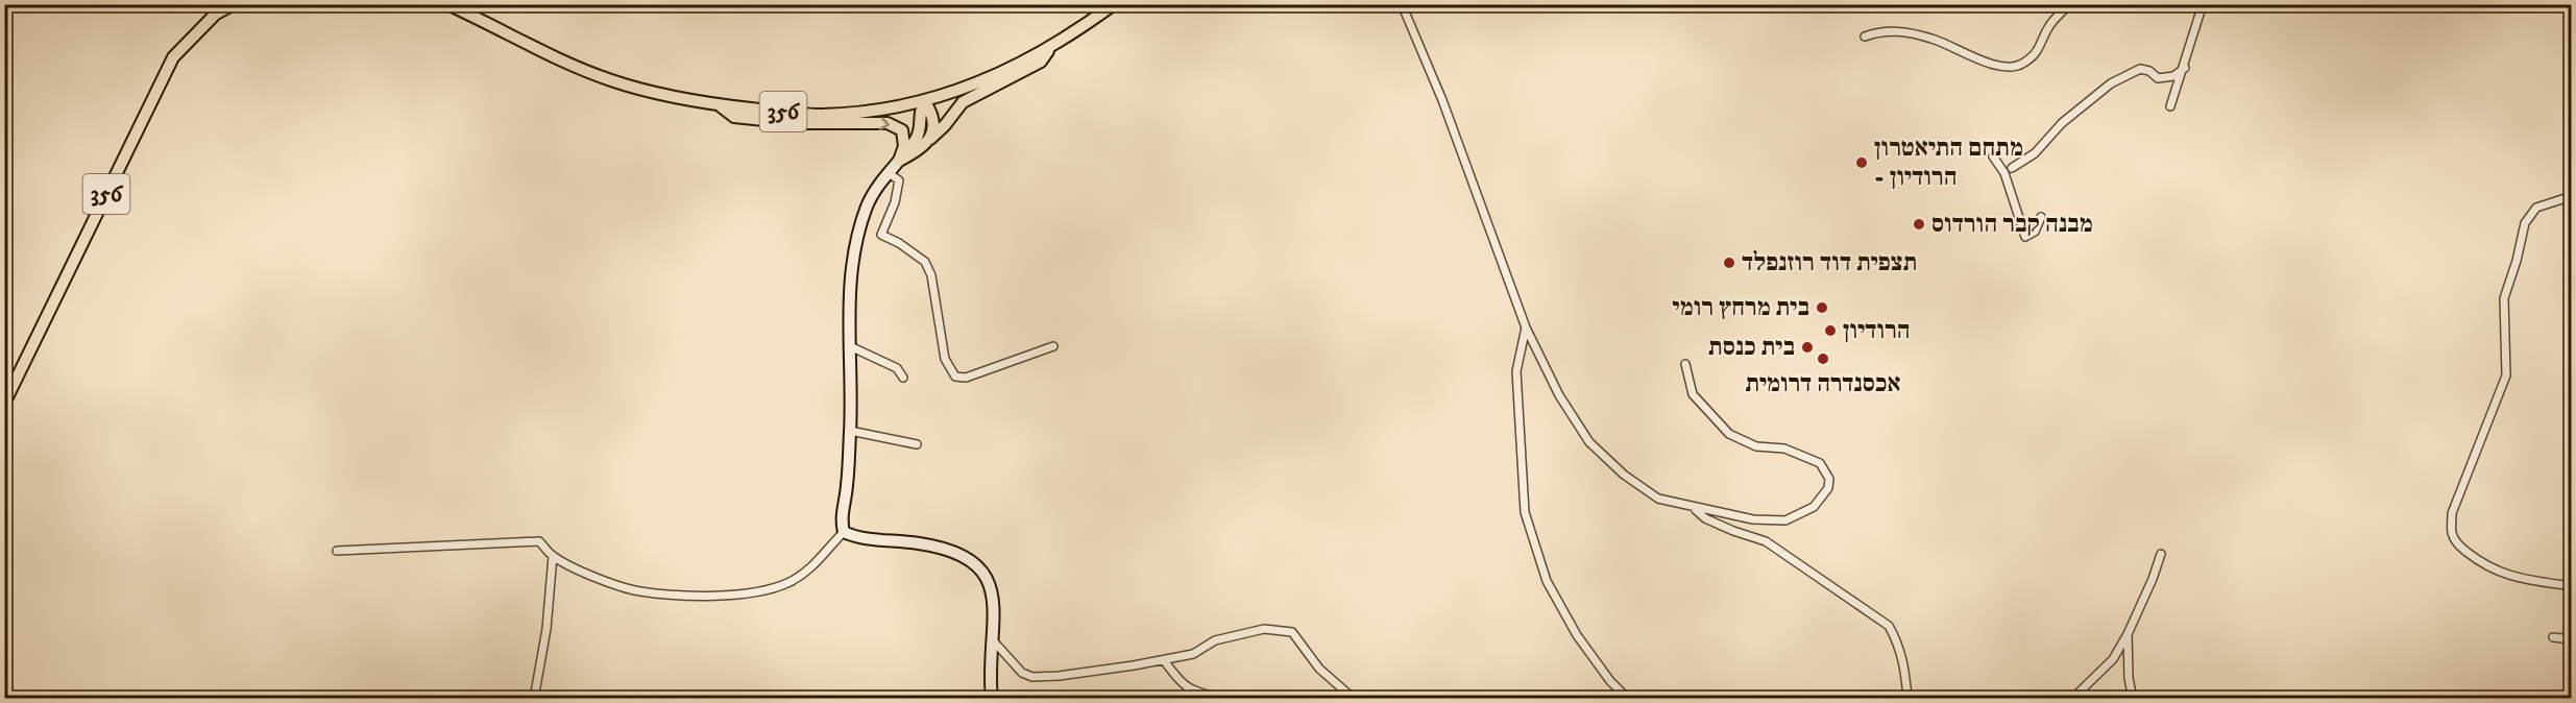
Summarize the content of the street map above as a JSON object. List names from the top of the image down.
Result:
{
  "streets": {
    "main road": ["356"]
  },
  "places": [
    "מתחם התיאטרון - הרודיון",
    "מבנה קבר הורדוס",
    "תצפית דוד רוזנפלד",
    "בית מרחץ רומי",
    "הרודיון",
    "בית כנסת",
    "אכסנדרה דרומית"
  ]
}
